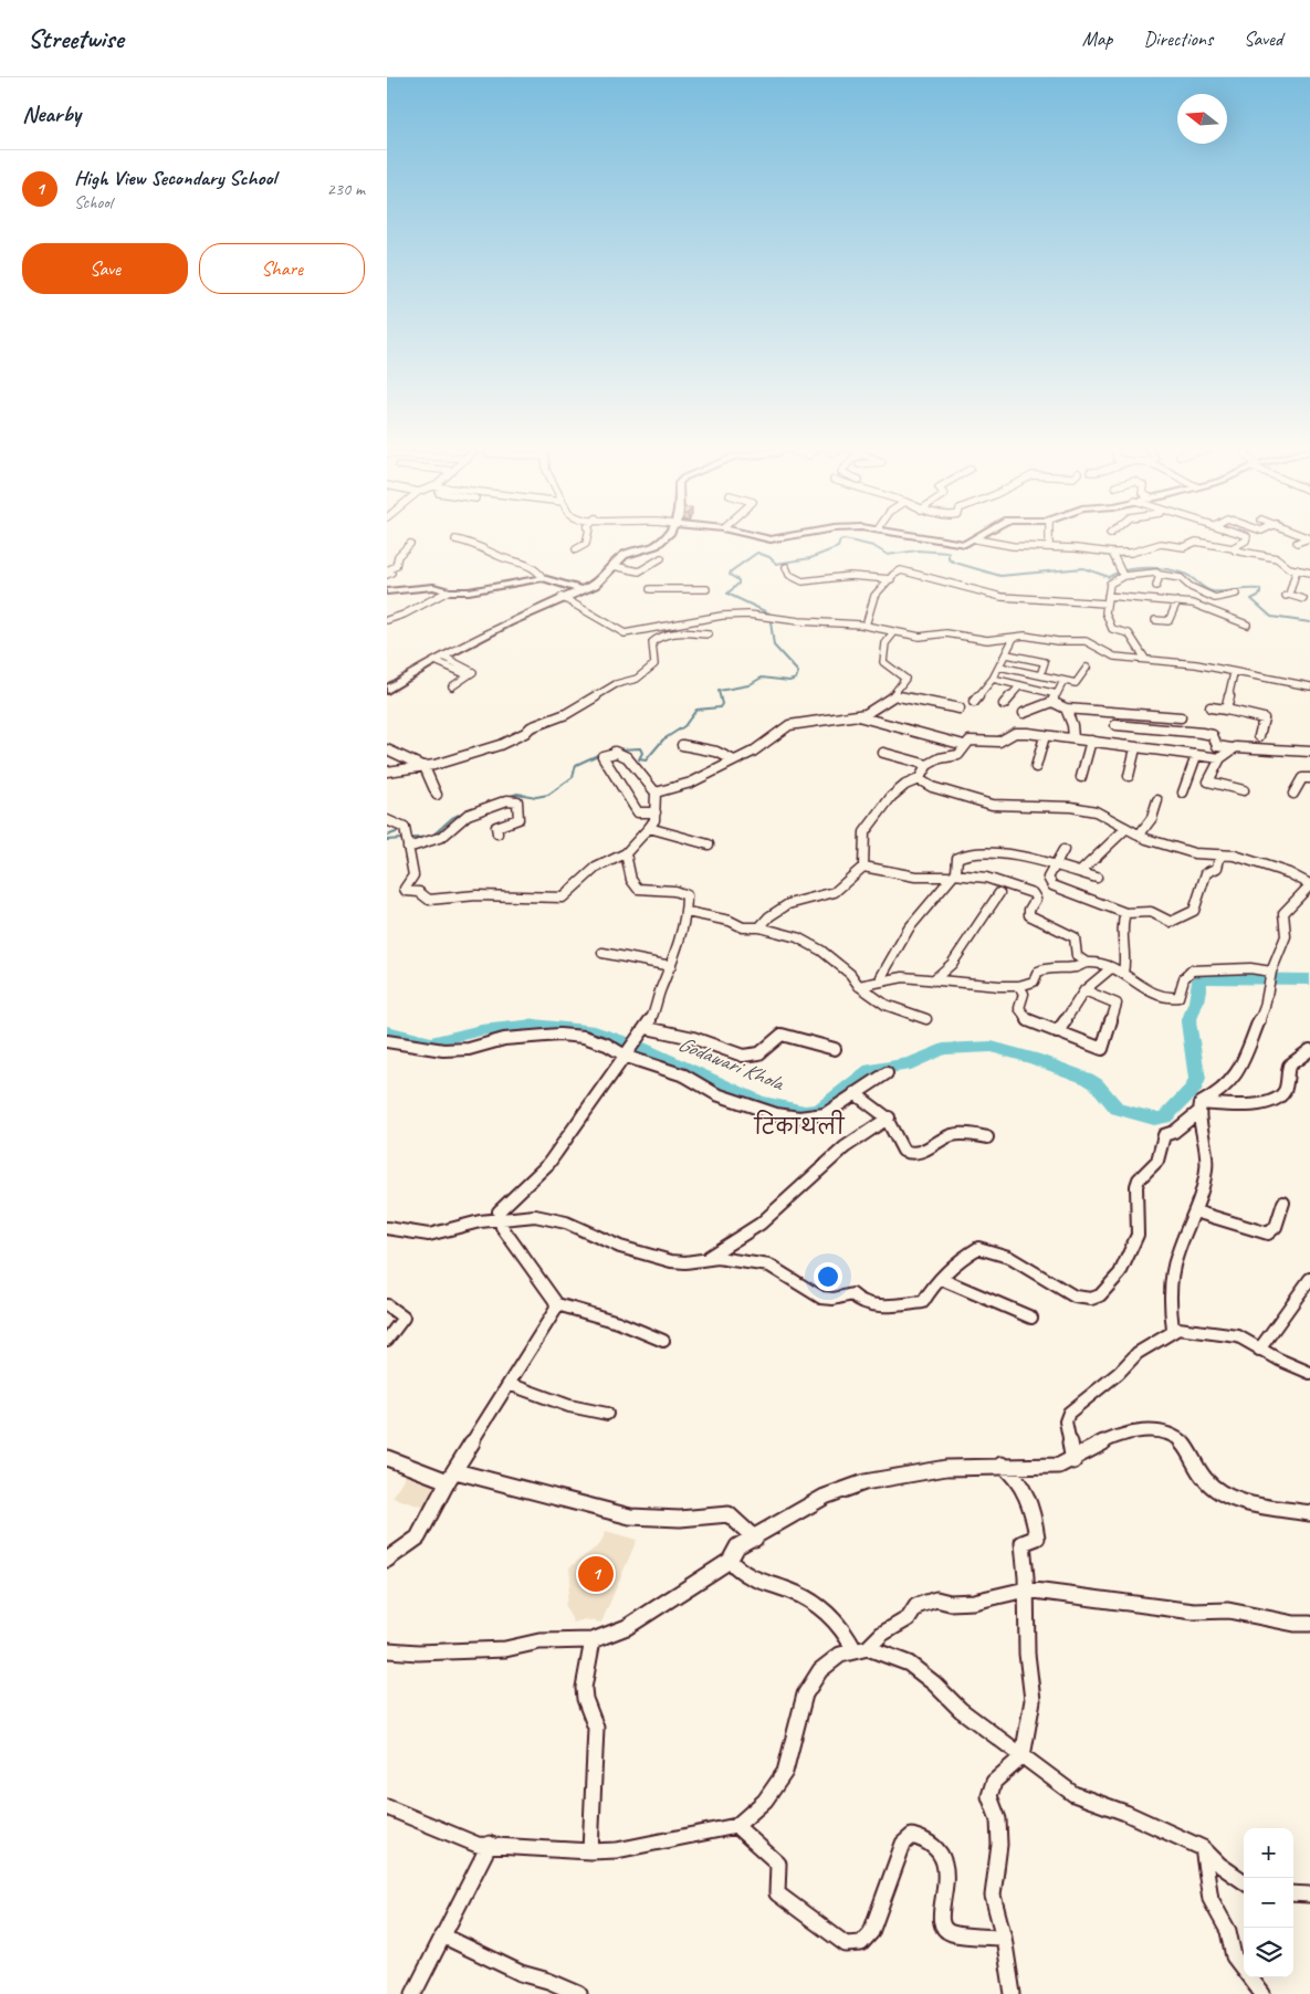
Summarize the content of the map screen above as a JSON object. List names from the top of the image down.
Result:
{
  "districts": ["टिकाथली"],
  "water": ["Godawari Khola"],
  "north": "left",
  "page": {
    "header": "Streetwise",
    "nav": ["Map", "Directions", "Saved"],
    "heading": "Nearby",
    "list": [
      {
        "mark": "1",
        "name": "High View Secondary School",
        "note": "School",
        "value": "230 m"
      }
    ],
    "buttons": ["Save", "Share"],
    "pins": "1",
    "map_buttons": ["+", "−"]
  }
}
